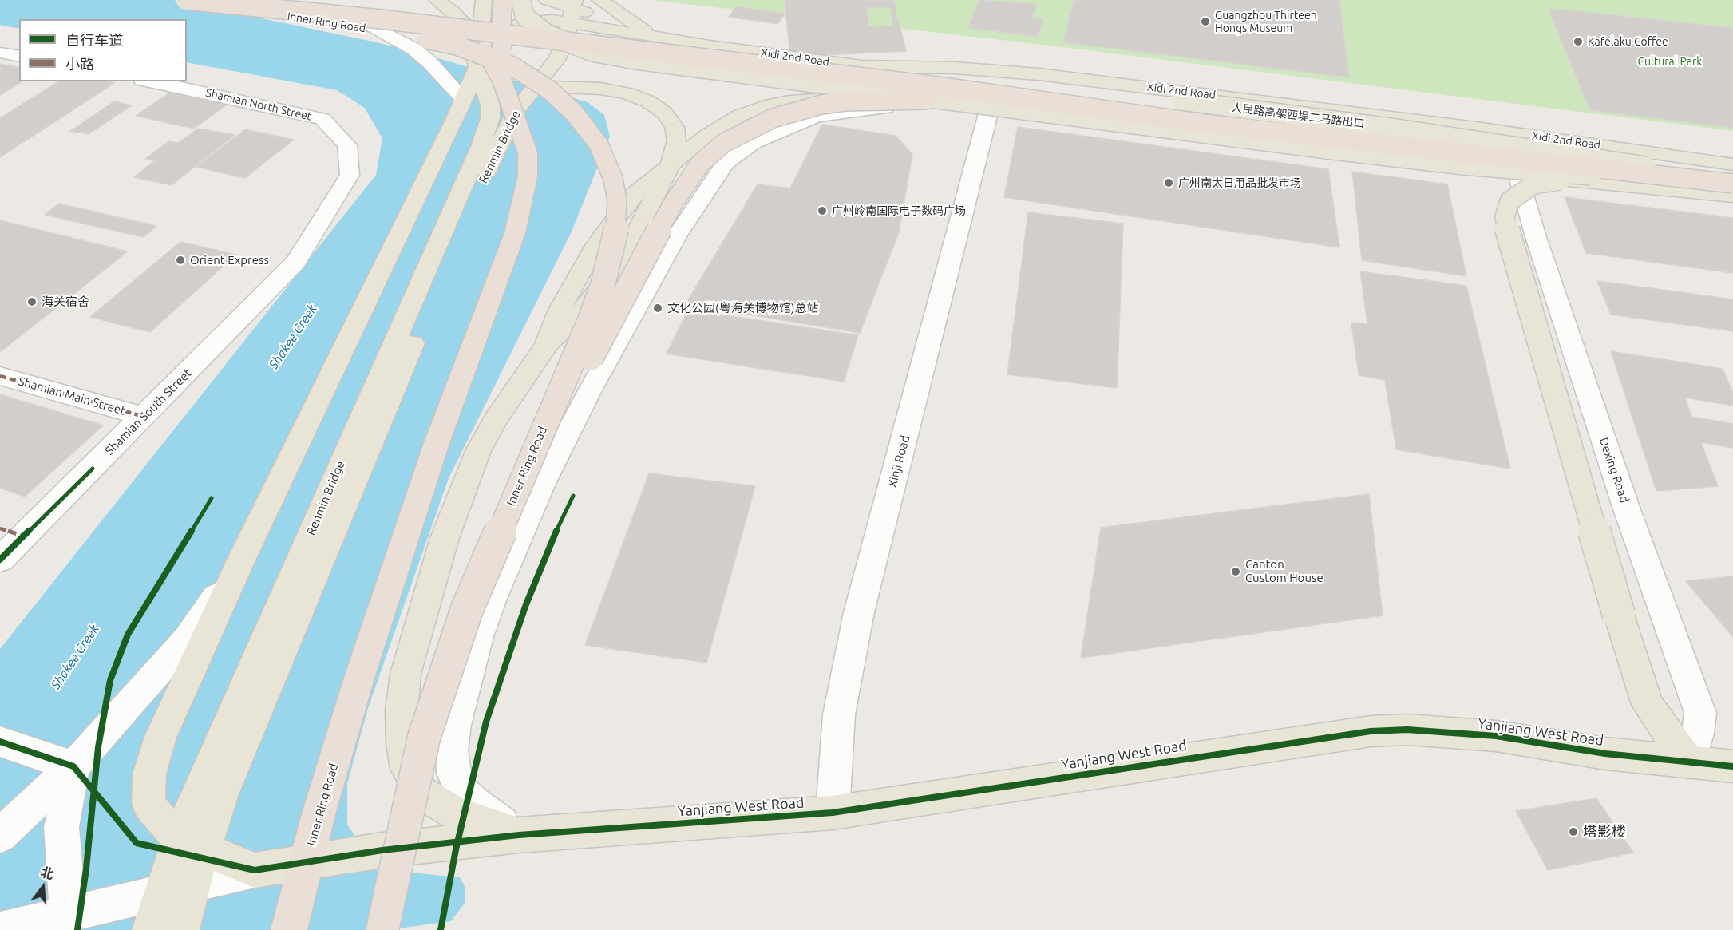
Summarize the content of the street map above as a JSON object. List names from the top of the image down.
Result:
{
  "streets": {
    "highway": ["Inner Ring Road"],
    "main road": [
      "Xidi 2nd Road",
      "人民路高架西堤二马路出口",
      "Renmin Bridge",
      "Yanjiang West Road"
    ],
    "street": [
      "Shamian North Street",
      "Shamian Main Street",
      "Shamian South Street",
      "Xinji Road",
      "Dexing Road"
    ]
  },
  "crossings": [
    ["Inner Ring Road", "Yanjiang West Road"],
    ["Xidi 2nd Road", "人民路高架西堤二马路出口"],
    ["Xidi 2nd Road", "Renmin Bridge"],
    ["Shamian North Street", "Shamian South Street"],
    ["Shamian Main Street", "Shamian South Street"],
    ["Xinji Road", "Yanjiang West Road"],
    ["Dexing Road", "Yanjiang West Road"]
  ],
  "water": ["Shakee Creek"],
  "parks": ["Cultural Park"],
  "places": [
    "Guangzhou Thirteen Hongs Museum",
    "Kafelaku Coffee",
    "广州南太日用品批发市场",
    "广州岭南国际电子数码广场",
    "Orient Express",
    "海关宿舍",
    "文化公园(粤海关博物馆)总站",
    "Canton Custom House",
    "塔影楼"
  ],
  "legend": ["自行车道", "小路"],
  "north": "top"
}
